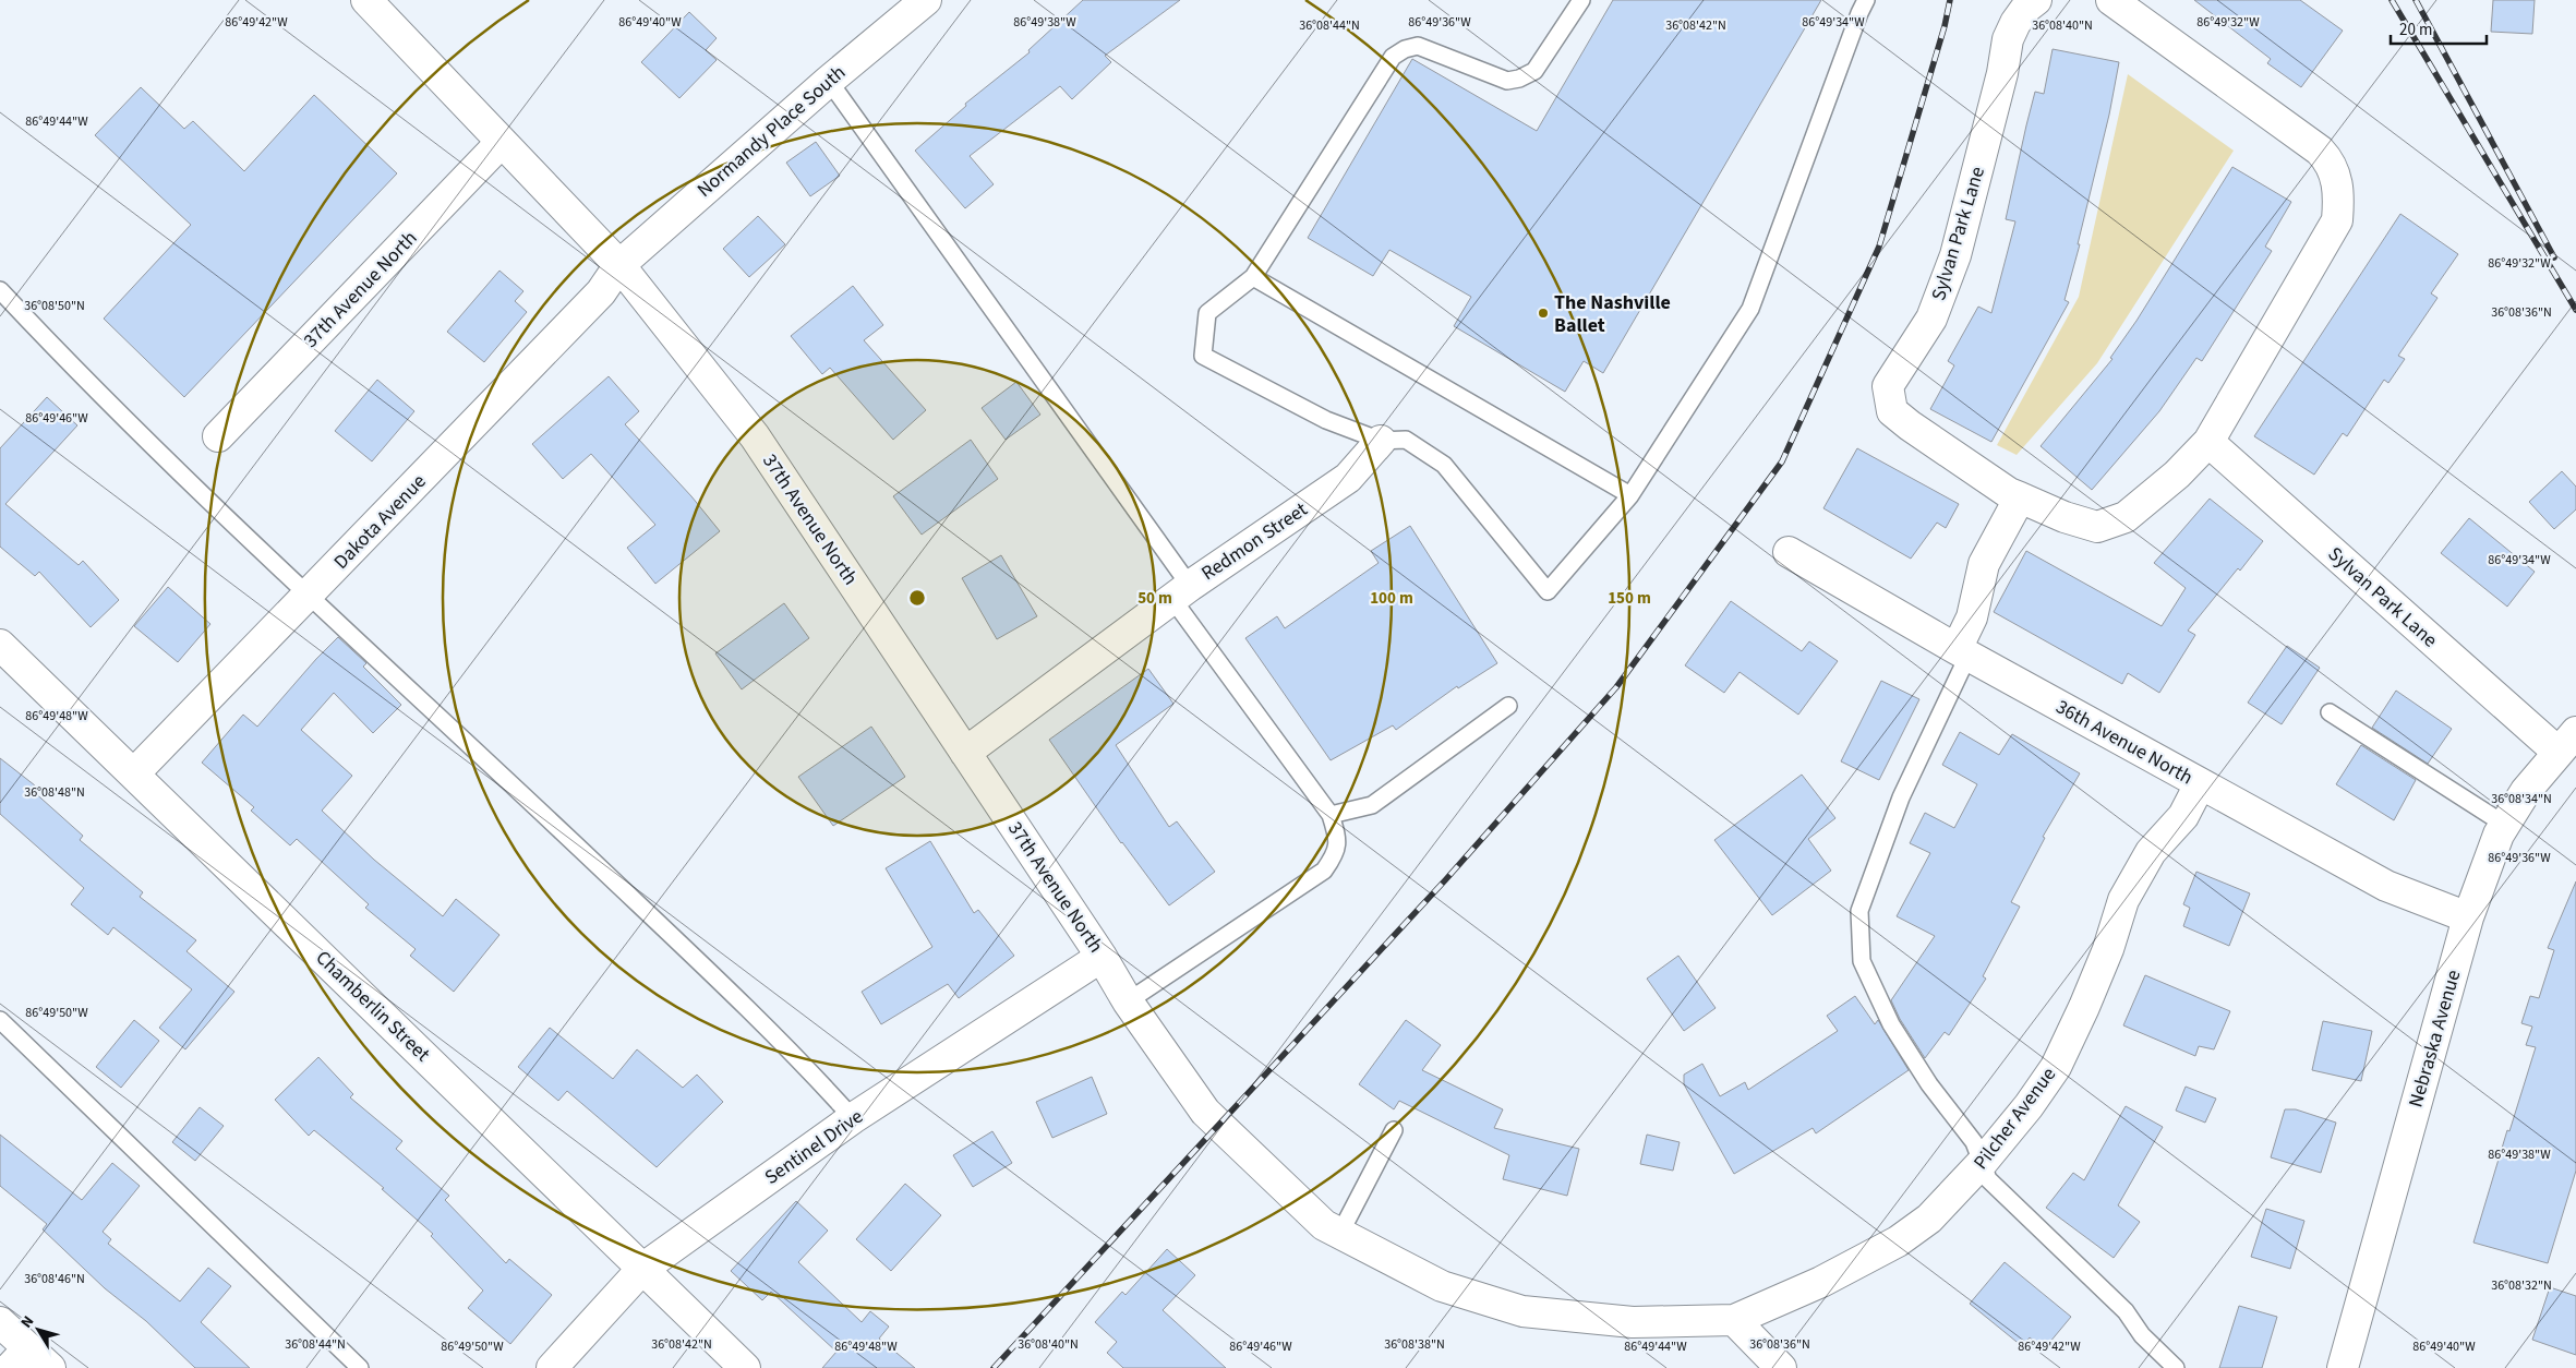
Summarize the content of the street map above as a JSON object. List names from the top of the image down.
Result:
{
  "streets": {
    "street": [
      "Normandy Place South",
      "Sylvan Park Lane",
      "37th Avenue North",
      "Dakota Avenue",
      "Redmon Street",
      "36th Avenue North",
      "Chamberlin Street",
      "Nebraska Avenue",
      "Pilcher Avenue",
      "Sentinel Drive"
    ]
  },
  "crossings": [
    ["Normandy Place South", "37th Avenue North"],
    ["Normandy Place South", "Dakota Avenue"],
    ["Sylvan Park Lane", "Nebraska Avenue"],
    ["37th Avenue North", "Dakota Avenue"],
    ["37th Avenue North", "Redmon Street"],
    ["37th Avenue North", "Pilcher Avenue"],
    ["37th Avenue North", "Sentinel Drive"],
    ["Dakota Avenue", "Chamberlin Street"],
    ["36th Avenue North", "Nebraska Avenue"],
    ["36th Avenue North", "Pilcher Avenue"],
    ["Chamberlin Street", "Sentinel Drive"]
  ],
  "places": ["The Nashville Ballet"],
  "scale_bar": "20 m",
  "north": "top left",
  "coordinates": [
    "86°49'42\"W",
    "86°49'40\"W",
    "86°49'38\"W",
    "86°49'36\"W",
    "86°49'34\"W",
    "86°49'32\"W",
    "36°08'44\"N",
    "36°08'42\"N",
    "36°08'40\"N",
    "86°49'44\"W",
    "36°08'50\"N",
    "36°08'36\"N",
    "86°49'46\"W",
    "86°49'48\"W",
    "36°08'48\"N",
    "36°08'34\"N",
    "86°49'50\"W",
    "36°08'46\"N",
    "36°08'32\"N",
    "36°08'38\"N"
  ],
  "rings": ["50 m", "100 m", "150 m"]
}
